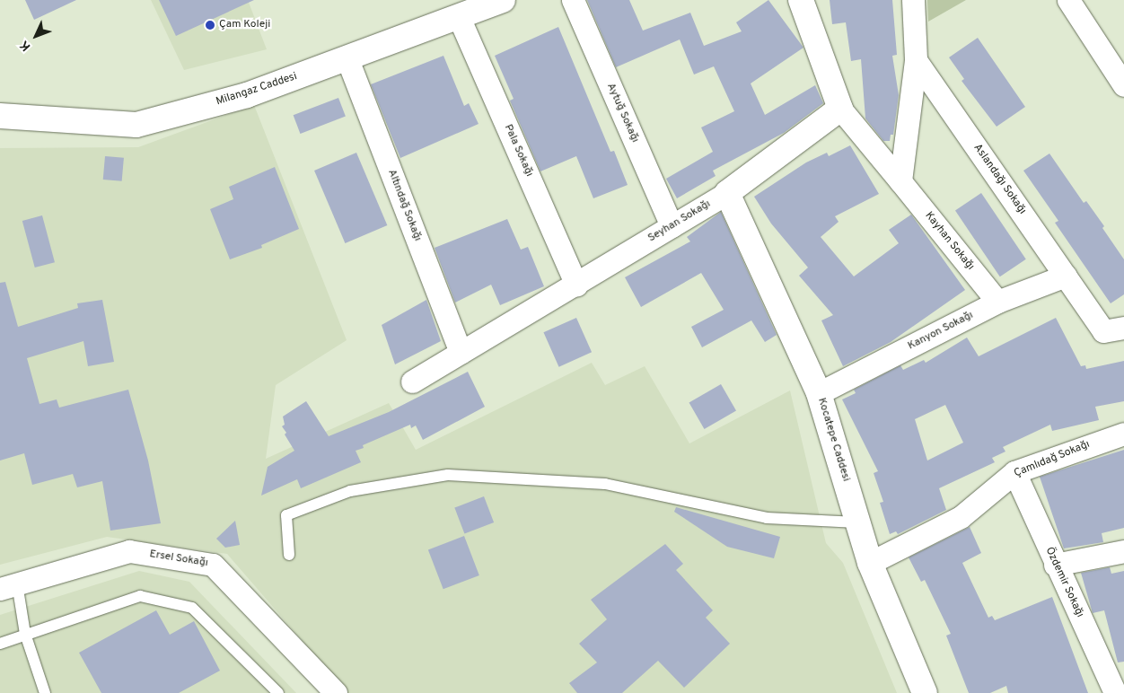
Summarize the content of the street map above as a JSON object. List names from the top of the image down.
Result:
{
  "streets": {
    "street": [
      "Milangaz Caddesi",
      "Aytuğ Sokağı",
      "Pala Sokağı",
      "Aslandağı Sokağı",
      "Altındağ Sokağı",
      "Seyhan Sokağı",
      "Kayhan Sokağı",
      "Kanyon Sokağı",
      "Kocatepe Caddesi",
      "Çamlıdağ Sokağı",
      "Ersel Sokağı",
      "Özdemir Sokağı"
    ]
  },
  "crossings": [
    ["Milangaz Caddesi", "Pala Sokağı"],
    ["Milangaz Caddesi", "Altındağ Sokağı"],
    ["Aytuğ Sokağı", "Seyhan Sokağı"],
    ["Pala Sokağı", "Seyhan Sokağı"],
    ["Aslandağı Sokağı", "Kanyon Sokağı"],
    ["Altındağ Sokağı", "Seyhan Sokağı"],
    ["Seyhan Sokağı", "Kayhan Sokağı"],
    ["Seyhan Sokağı", "Kocatepe Caddesi"],
    ["Kayhan Sokağı", "Kanyon Sokağı"],
    ["Kanyon Sokağı", "Kocatepe Caddesi"],
    ["Kocatepe Caddesi", "Çamlıdağ Sokağı"],
    ["Çamlıdağ Sokağı", "Özdemir Sokağı"]
  ],
  "places": ["Çam Koleji"],
  "north": "bottom left"
}
